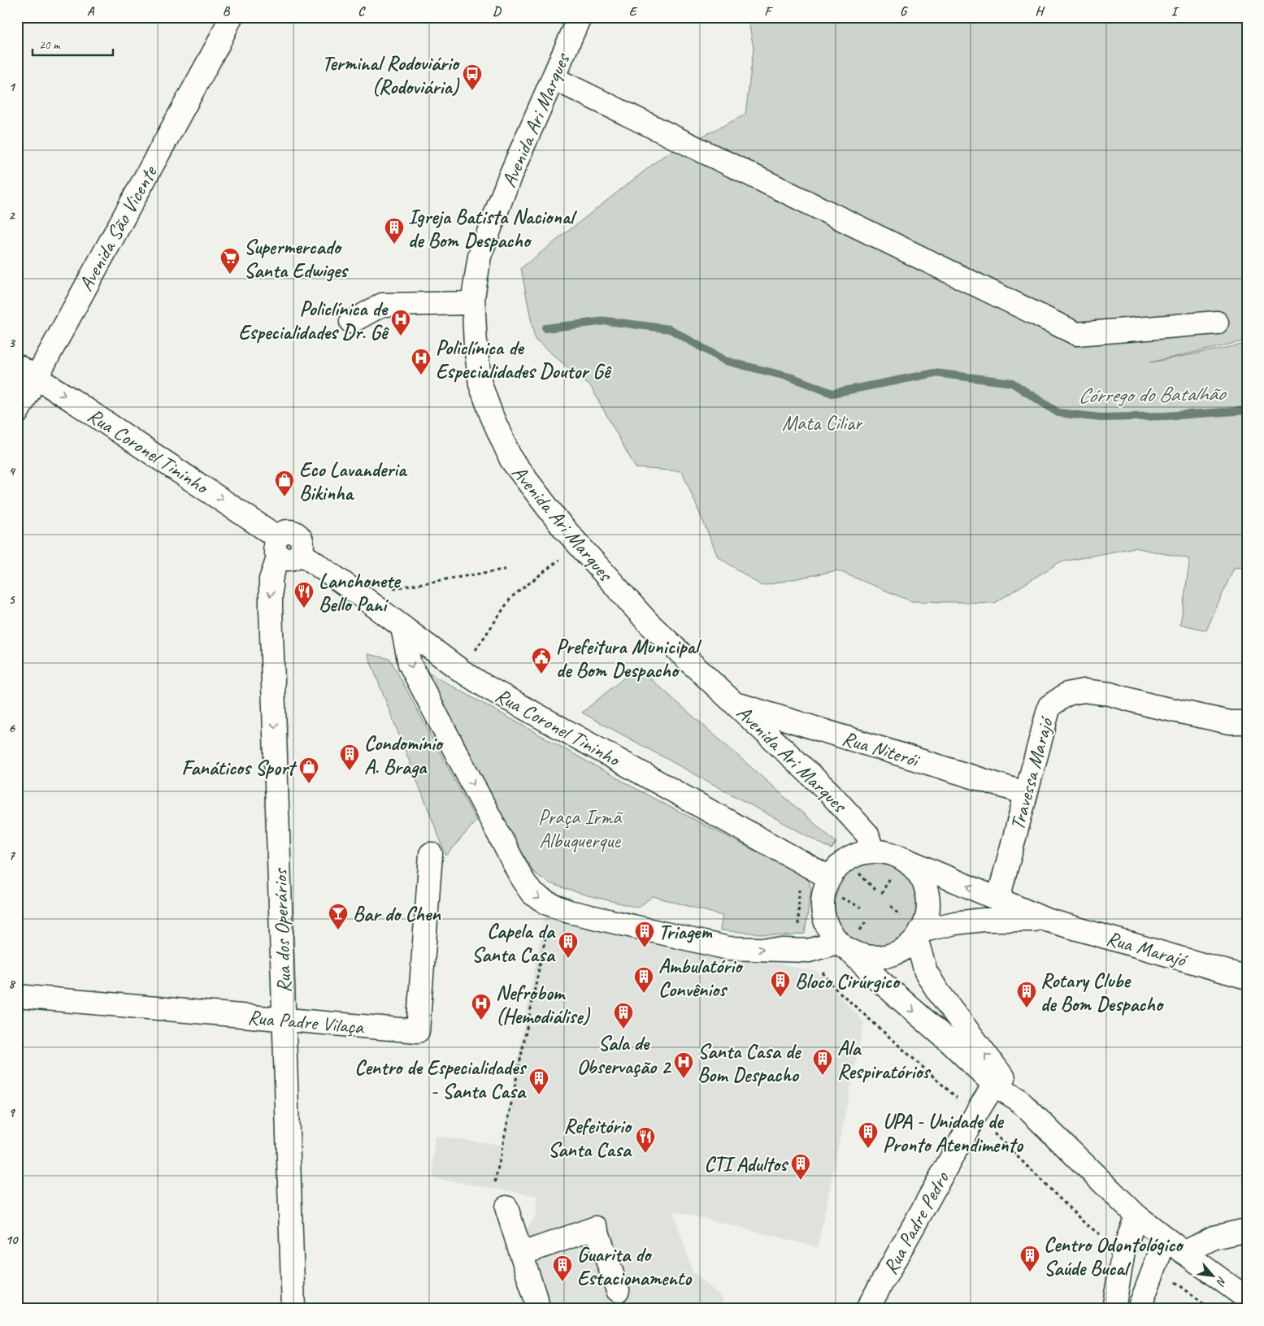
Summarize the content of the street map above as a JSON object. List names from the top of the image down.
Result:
{
  "streets": {
    "street": [
      "Avenida Ari Marques",
      "Avenida São Vicente",
      "Rua Coronel Tininho",
      "Rua Niterói",
      "Travessa Marajó",
      "Rua dos Operários",
      "Rua Marajó",
      "Rua Padre Vilaça",
      "Rua Padre Pedro"
    ]
  },
  "crossings": [
    ["Avenida Ari Marques", "Rua Coronel Tininho"],
    ["Avenida Ari Marques", "Rua Niterói"],
    ["Avenida Ari Marques", "Rua Marajó"],
    ["Avenida São Vicente", "Rua Coronel Tininho"],
    ["Rua Coronel Tininho", "Rua dos Operários"],
    ["Rua Coronel Tininho", "Rua Marajó"],
    ["Rua Niterói", "Travessa Marajó"],
    ["Travessa Marajó", "Rua Marajó"],
    ["Rua dos Operários", "Rua Padre Vilaça"]
  ],
  "one_way": ["Rua dos Operários"],
  "water": ["Córrego do Batalhão"],
  "parks": ["Mata Ciliar", "Praça Irmã Albuquerque"],
  "places": {
    "bus stop": ["Terminal Rodoviário (Rodoviária)"],
    "building": [
      "Igreja Batista Nacional de Bom Despacho",
      "Condomínio A. Braga",
      "Triagem",
      "Capela da Santa Casa",
      "Ambulatório Convênios",
      "Bloco Cirúrgico",
      "Rotary Clube de Bom Despacho",
      "Sala de Observação 2",
      "Ala Respiratórios",
      "Centro de Especialidades - Santa Casa",
      "UPA - Unidade de Pronto Atendimento",
      "CTI Adultos",
      "Centro Odontológico Saúde Bucal",
      "Guarita do Estacionamento"
    ],
    "supermarket": ["Supermercado Santa Edwiges"],
    "hospital": [
      "Policlínica de Especialidades Dr. Gê",
      "Policlínica de Especialidades Doutor Gê",
      "Nefrobom (Hemodiálise)",
      "Santa Casa de Bom Despacho"
    ],
    "shop": ["Eco Lavanderia Bikinha", "Fanáticos Sport"],
    "restaurant": ["Lanchonete Bello Pani", "Refeitório Santa Casa"],
    "public building": ["Prefeitura Municipal de Bom Despacho"],
    "bar": ["Bar do Chen"]
  },
  "scale_bar": "20 m",
  "north": "bottom right",
  "grid": {
    "columns": [
      "A",
      "B",
      "C",
      "D",
      "E",
      "F",
      "G",
      "H",
      "I"
    ],
    "rows": [
      "1",
      "2",
      "3",
      "4",
      "5",
      "6",
      "7",
      "8",
      "9",
      "10"
    ]
  }
}
